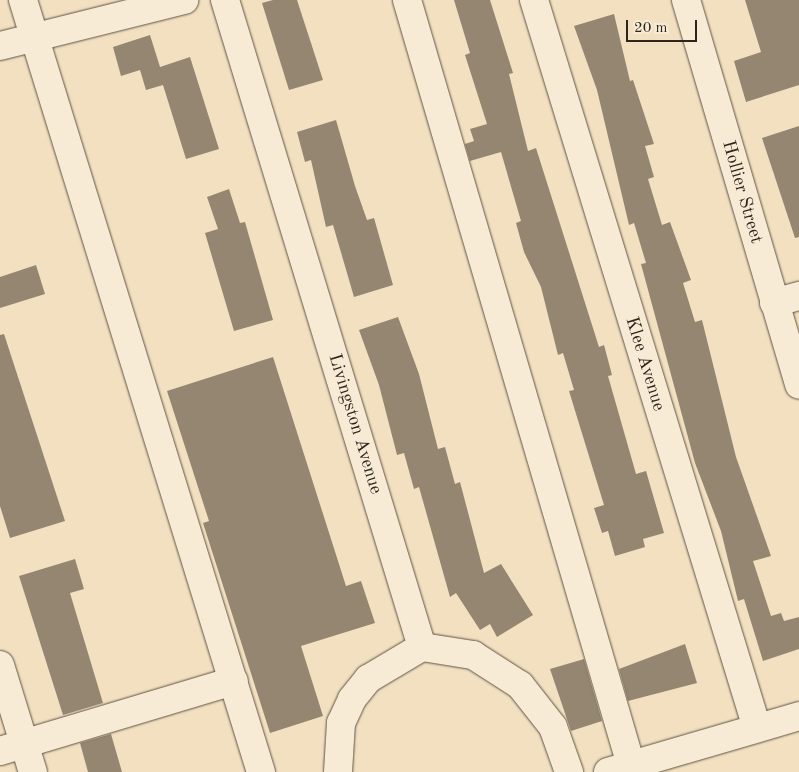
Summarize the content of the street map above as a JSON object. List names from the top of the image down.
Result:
{
  "streets": {
    "street": ["Hollier Street", "Klee Avenue", "Livingston Avenue"]
  },
  "scale_bar": "20 m"
}
